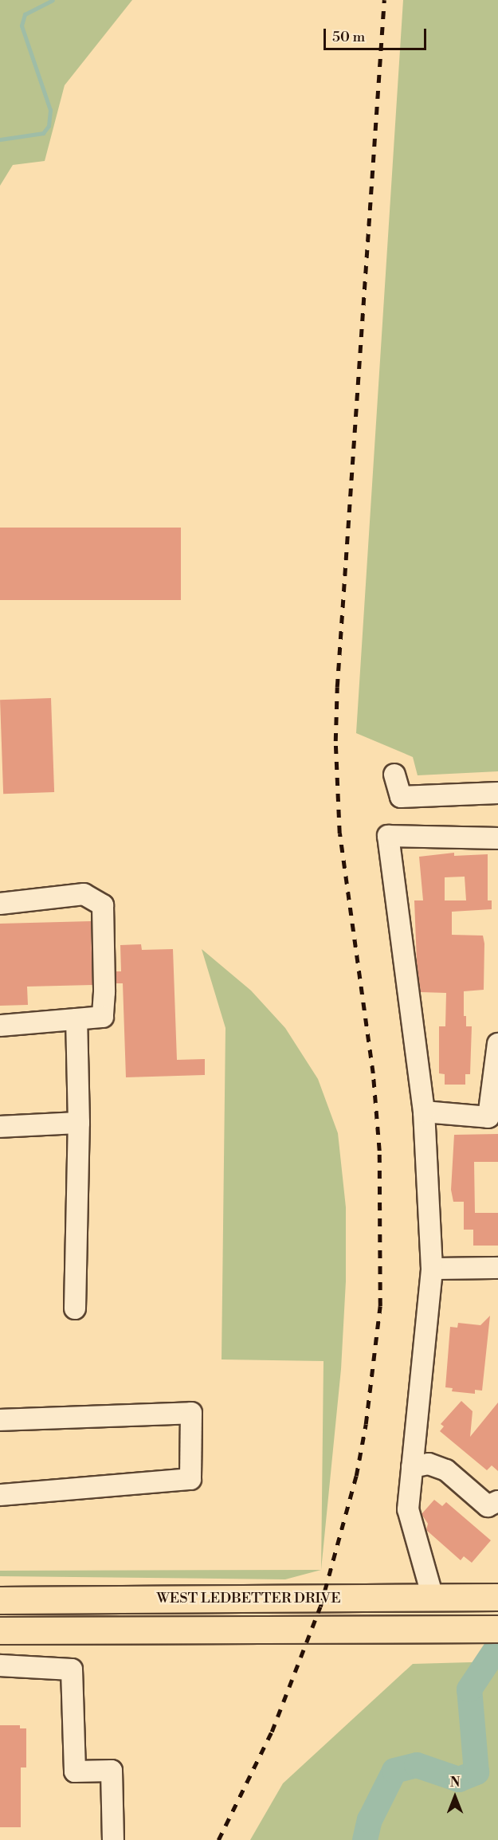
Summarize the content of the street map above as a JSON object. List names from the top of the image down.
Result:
{
  "streets": {
    "main road": ["WEST LEDBETTER DRIVE"]
  },
  "scale_bar": "50 m",
  "north": "top"
}
